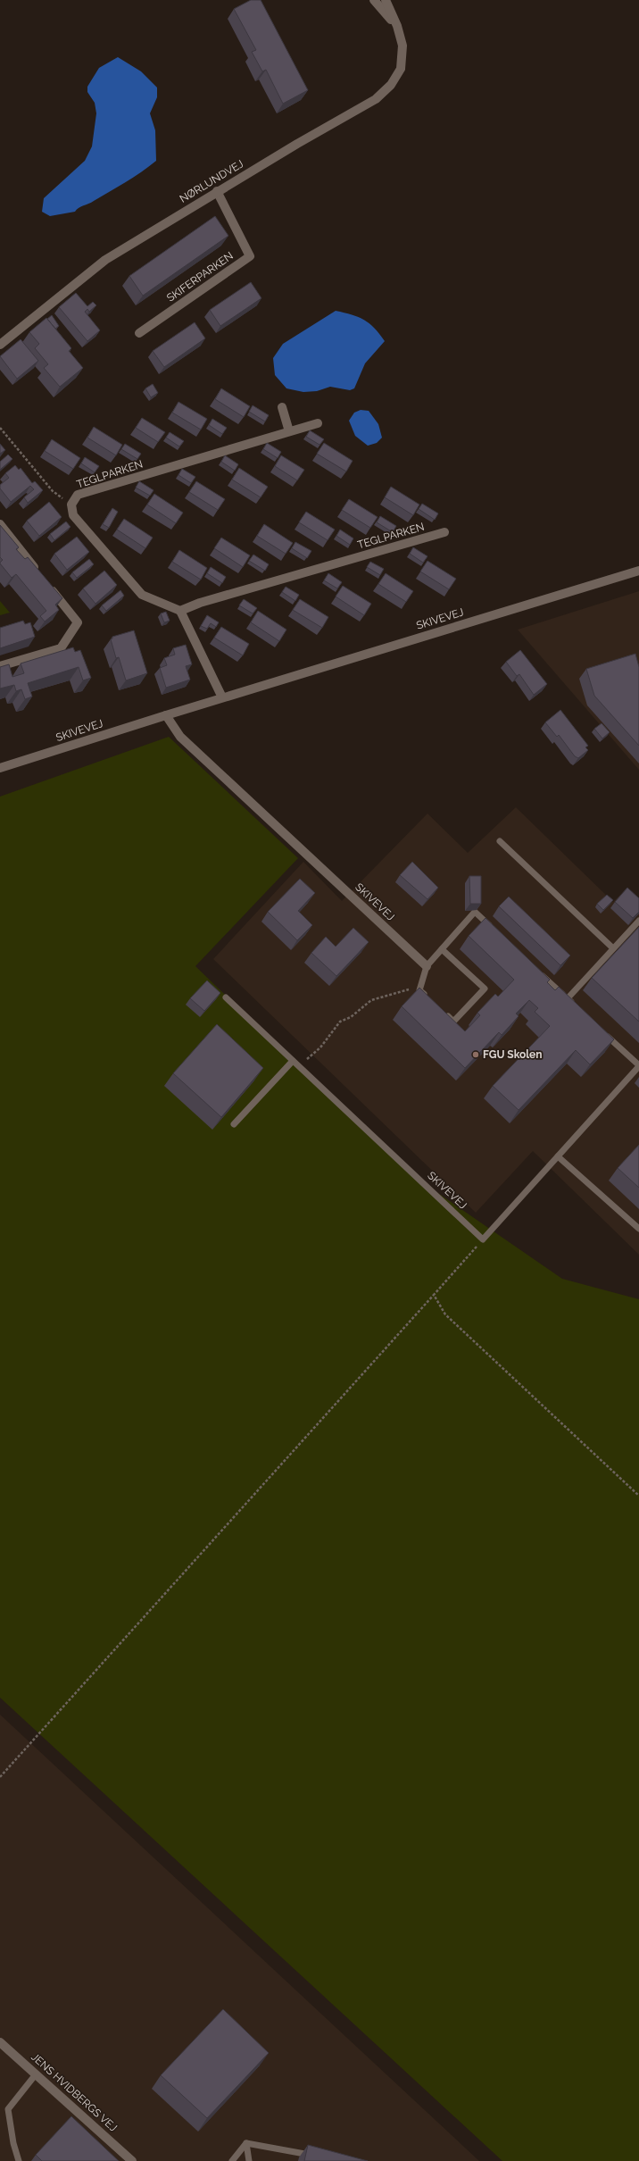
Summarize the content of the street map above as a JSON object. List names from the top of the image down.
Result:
{
  "streets": {
    "street": [
      "NØRLUNDVEJ",
      "SKIFERPARKEN",
      "TEGLPARKEN",
      "SKIVEVEJ",
      "JENS HVIDBERGS VEJ"
    ]
  },
  "crossings": [
    ["NØRLUNDVEJ", "SKIFERPARKEN"]
  ],
  "places": ["FGU Skolen"]
}
